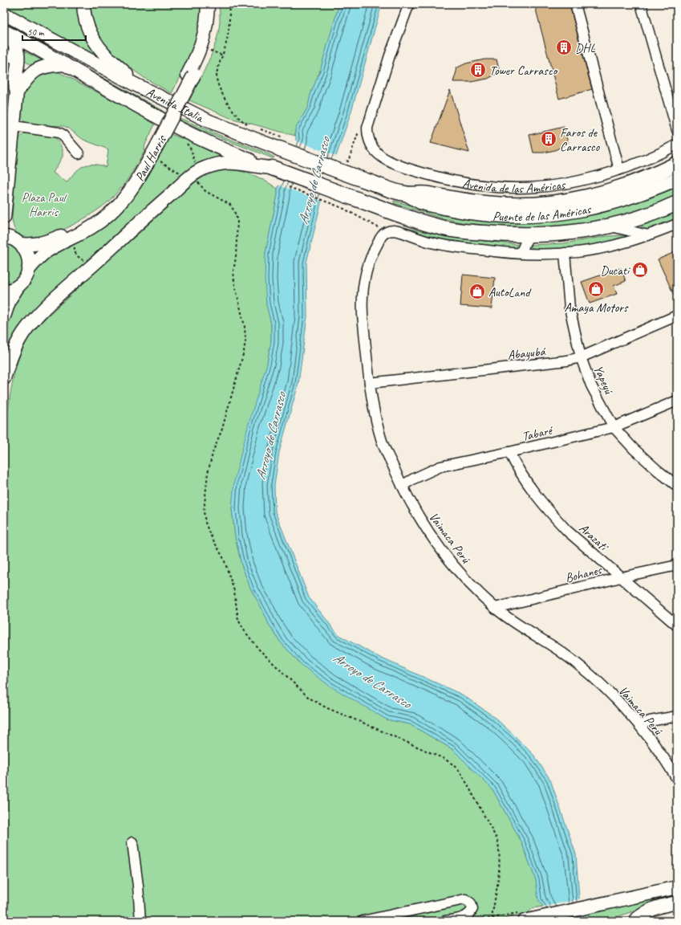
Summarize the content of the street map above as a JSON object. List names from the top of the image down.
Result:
{
  "streets": {
    "highway": ["Avenida Italia", "Avenida de las Américas"],
    "main road": ["Paul Harris", "Puente de las Américas"],
    "street": [
      "Abayubá",
      "Yapeyú",
      "Tabaré",
      "Arazatí",
      "Vaimaca Perú",
      "Bohanes"
    ]
  },
  "crossings": [
    ["Avenida Italia", "Avenida de las Américas"],
    ["Avenida de las Américas", "Puente de las Américas"],
    ["Abayubá", "Yapeyú"],
    ["Abayubá", "Vaimaca Perú"],
    ["Yapeyú", "Tabaré"],
    ["Tabaré", "Arazatí"],
    ["Tabaré", "Vaimaca Perú"],
    ["Arazatí", "Bohanes"],
    ["Vaimaca Perú", "Bohanes"]
  ],
  "water": ["Arroyo de Carrasco"],
  "parks": ["Plaza Paul Harris"],
  "places": {
    "building": ["DHL", "Tower Carrasco", "Faros de Carrasco"],
    "shop": ["Ducati", "Amaya Motors", "AutoLand"]
  },
  "scale_bar": "50 m"
}
